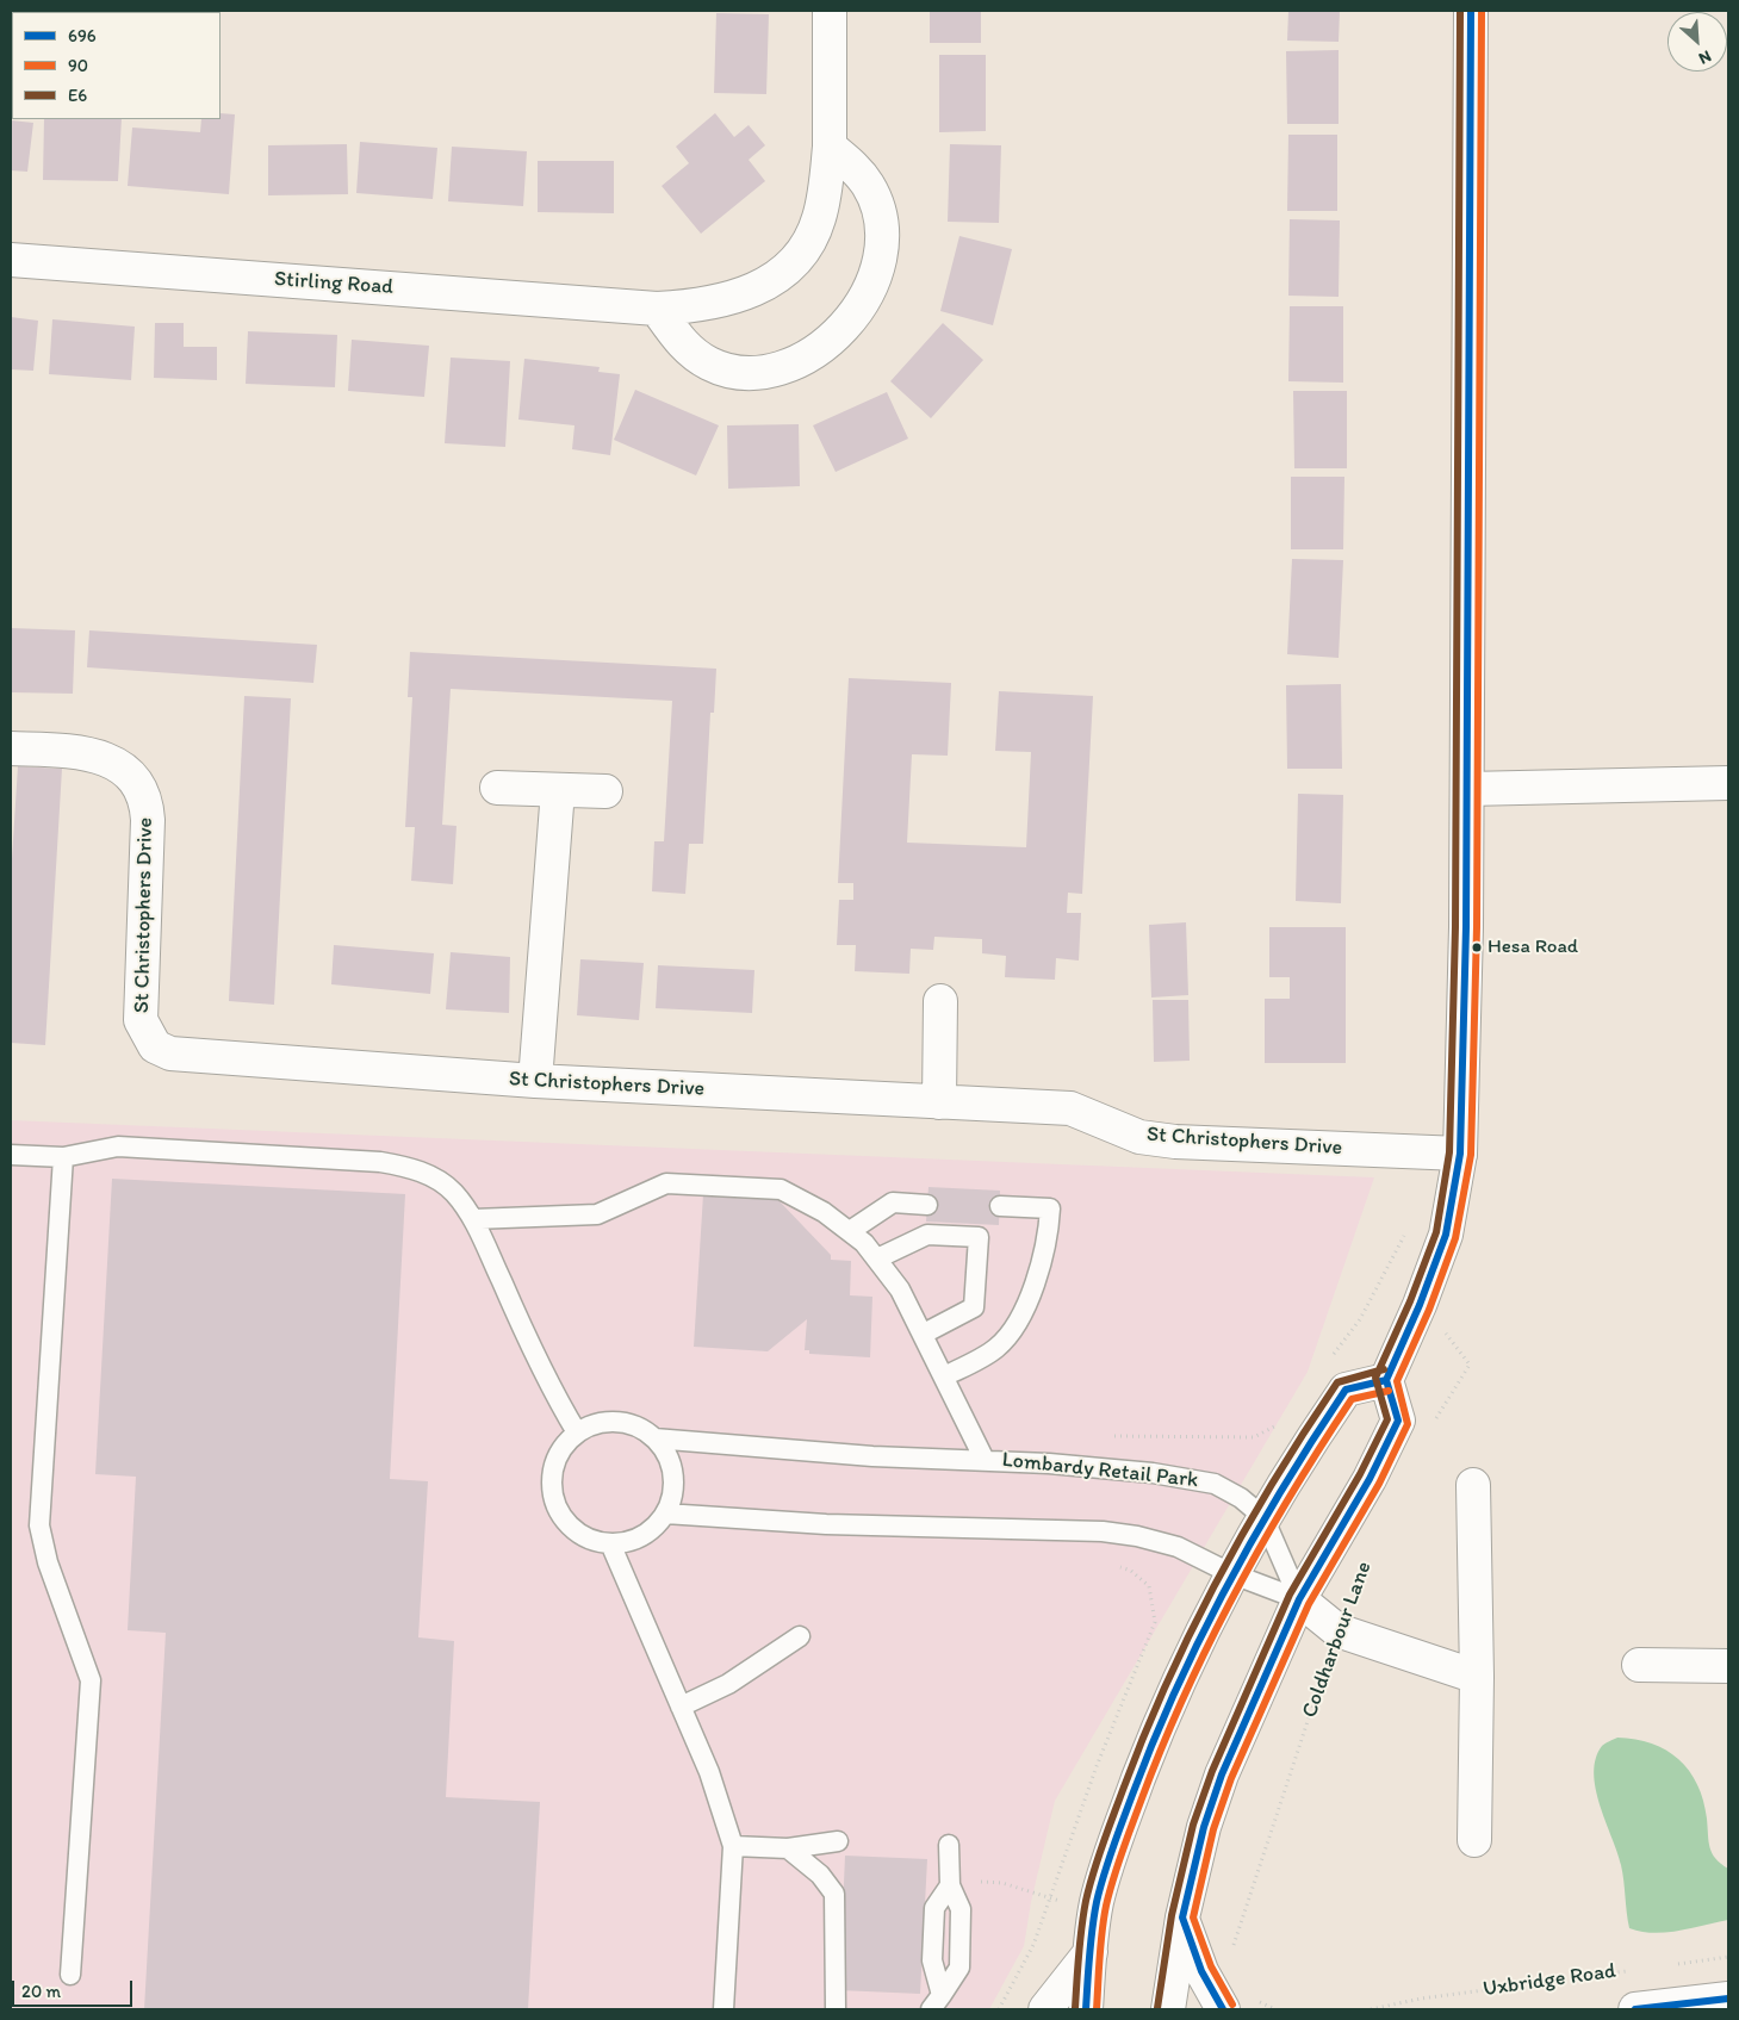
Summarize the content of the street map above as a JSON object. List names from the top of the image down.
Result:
{
  "streets": {
    "street": [
      "Stirling Road",
      "St Christophers Drive",
      "Coldharbour Lane",
      "Uxbridge Road"
    ],
    "lane": ["Lombardy Retail Park"]
  },
  "crossings": [
    ["Lombardy Retail Park", "Coldharbour Lane"]
  ],
  "places": ["Hesa Road"],
  "lines": ["transit line 696", "transit line 90", "transit line E6"],
  "legend": ["696", "90", "E6"],
  "scale_bar": "20 m",
  "north": "bottom right"
}
